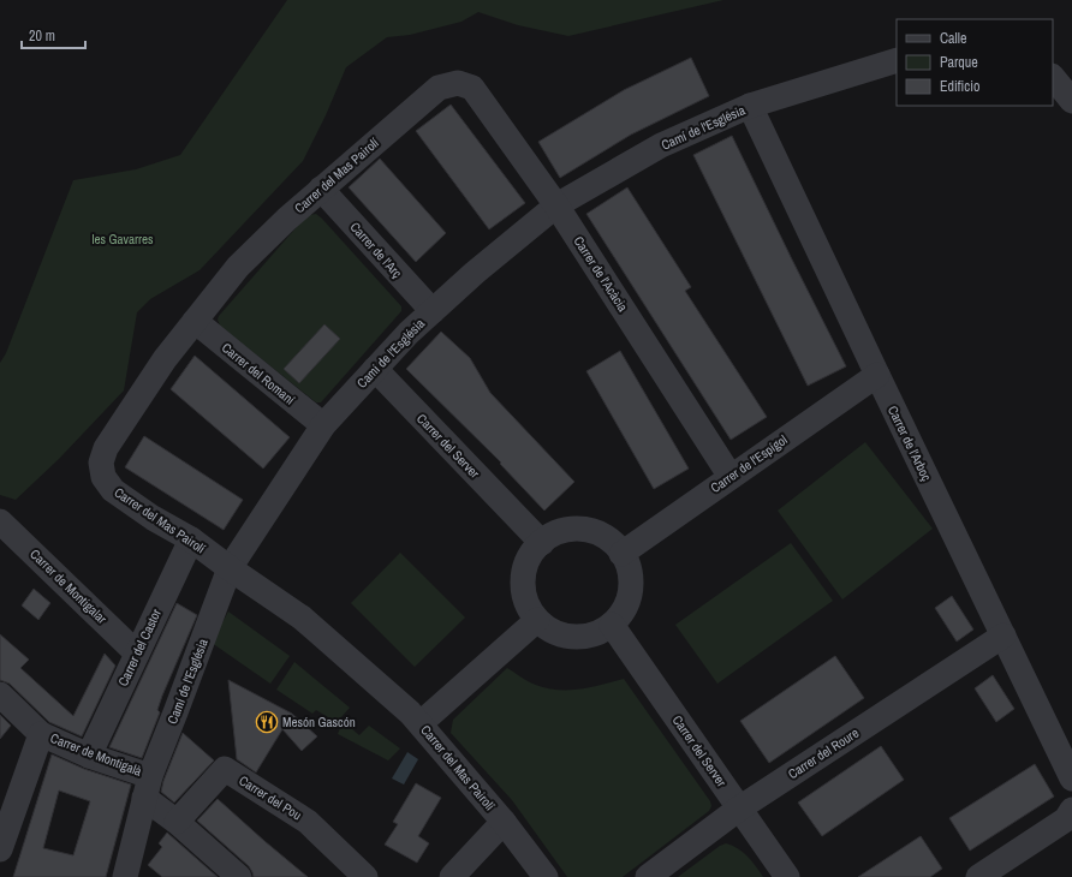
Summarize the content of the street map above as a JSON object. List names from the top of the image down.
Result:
{
  "streets": {
    "street": [
      "Camí de l'Església",
      "Carrer del Mas Pairolí",
      "Carrer de l'Arç",
      "Carrer de l'Acàcia",
      "Carrer del Romaní",
      "Carrer de l'Arboç",
      "Carrer del Server",
      "Carrer de l'Espígol",
      "Carrer de Montigalar",
      "Carrer del Castor",
      "Carrer del Roure",
      "Carrer de Montigalà",
      "Carrer del Pou"
    ]
  },
  "crossings": [
    ["Camí de l'Església", "Carrer del Mas Pairolí"],
    ["Camí de l'Església", "Carrer de l'Arç"],
    ["Camí de l'Església", "Carrer de l'Acàcia"],
    ["Camí de l'Església", "Carrer del Romaní"],
    ["Camí de l'Església", "Carrer de l'Arboç"],
    ["Camí de l'Església", "Carrer del Server"],
    ["Camí de l'Església", "Carrer de Montigalà"],
    ["Carrer del Mas Pairolí", "Carrer de l'Arç"],
    ["Carrer del Mas Pairolí", "Carrer de l'Acàcia"],
    ["Carrer del Mas Pairolí", "Carrer del Romaní"],
    ["Carrer del Mas Pairolí", "Carrer del Castor"],
    ["Carrer de l'Acàcia", "Carrer de l'Espígol"],
    ["Carrer de l'Arboç", "Carrer de l'Espígol"],
    ["Carrer de l'Arboç", "Carrer del Roure"],
    ["Carrer del Server", "Carrer de l'Espígol"],
    ["Carrer del Server", "Carrer del Roure"],
    ["Carrer de Montigalar", "Carrer del Castor"],
    ["Carrer del Castor", "Carrer de Montigalà"],
    ["Carrer de Montigalà", "Carrer del Pou"]
  ],
  "parks": ["les Gavarres"],
  "places": {
    "restaurant": ["Mesón Gascón"]
  },
  "legend": ["Calle", "Parque", "Edificio"],
  "scale_bar": "20 m"
}
